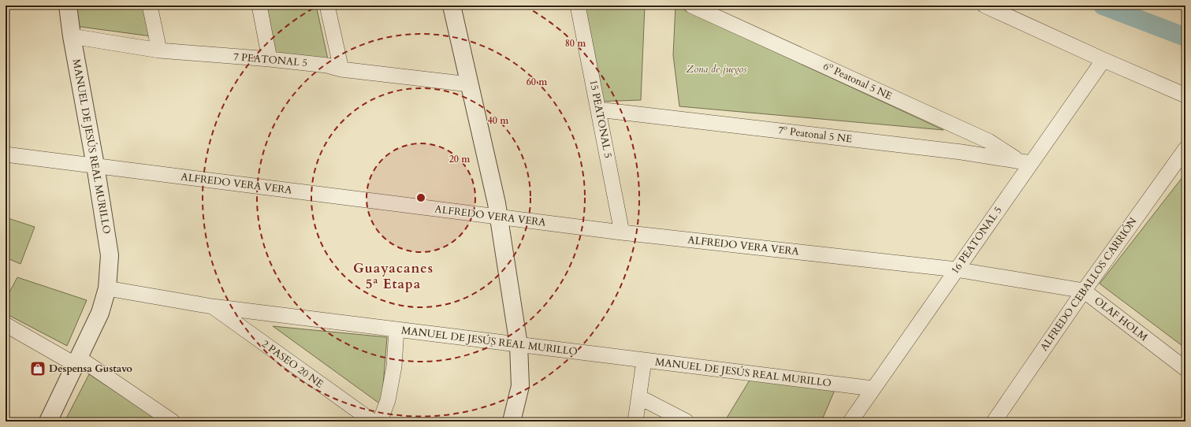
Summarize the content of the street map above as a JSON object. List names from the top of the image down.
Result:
{
  "streets": {
    "street": [
      "7 PEATONAL 5",
      "6º Peatonal 5 NE",
      "15 PEATONAL 5",
      "7º Peatonal 5 NE",
      "MANUEL DE JESÚS REAL MURILLO",
      "ALFREDO VERA VERA",
      "16 PEATONAL 5",
      "ALFREDO CEBALLOS CARRIÓN",
      "OLAF HOLM",
      "2 PASEO 20 NE"
    ]
  },
  "crossings": [
    ["7 PEATONAL 5", "MANUEL DE JESÚS REAL MURILLO"],
    ["6º Peatonal 5 NE", "7º Peatonal 5 NE"],
    ["6º Peatonal 5 NE", "16 PEATONAL 5"],
    ["15 PEATONAL 5", "7º Peatonal 5 NE"],
    ["15 PEATONAL 5", "ALFREDO VERA VERA"],
    ["7º Peatonal 5 NE", "16 PEATONAL 5"],
    ["MANUEL DE JESÚS REAL MURILLO", "ALFREDO VERA VERA"],
    ["MANUEL DE JESÚS REAL MURILLO", "16 PEATONAL 5"],
    ["MANUEL DE JESÚS REAL MURILLO", "2 PASEO 20 NE"],
    ["ALFREDO VERA VERA", "16 PEATONAL 5"],
    ["ALFREDO VERA VERA", "OLAF HOLM"],
    ["16 PEATONAL 5", "OLAF HOLM"],
    ["ALFREDO CEBALLOS CARRIÓN", "OLAF HOLM"]
  ],
  "districts": ["Guayacanes 5ª Etapa"],
  "parks": ["Zona de juegos"],
  "places": {
    "shop": ["Despensa Gustavo"]
  },
  "rings": [
    "80 m",
    "60 m",
    "40 m",
    "20 m"
  ]
}
